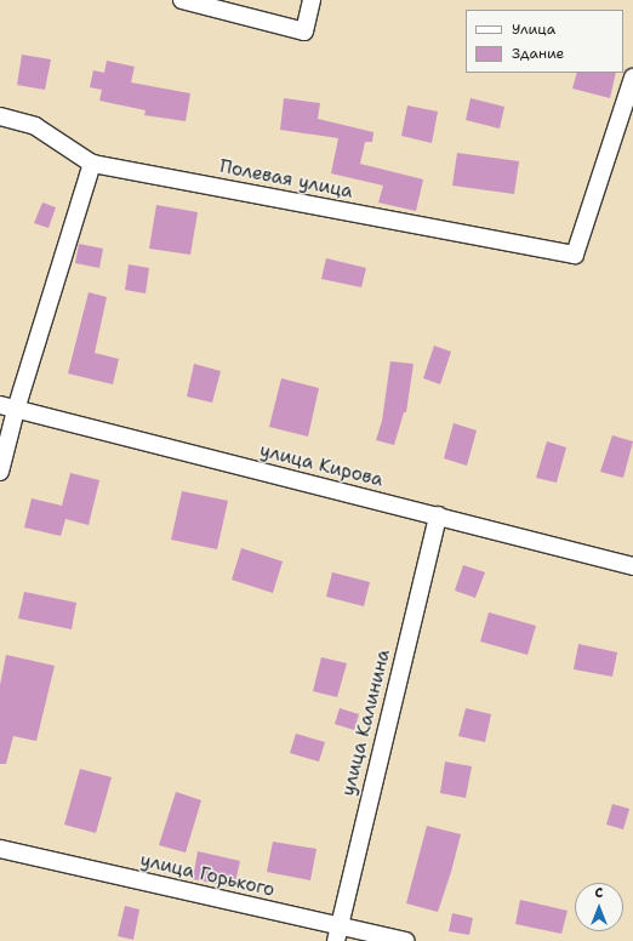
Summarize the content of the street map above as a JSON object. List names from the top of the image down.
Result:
{
  "streets": {
    "street": [
      "Полевая улица",
      "улица Кирова",
      "улица Калинина",
      "улица Горького"
    ]
  },
  "crossings": [
    ["улица Кирова", "улица Калинина"],
    ["улица Калинина", "улица Горького"]
  ],
  "legend": ["Улица", "Здание"],
  "north": "top"
}
